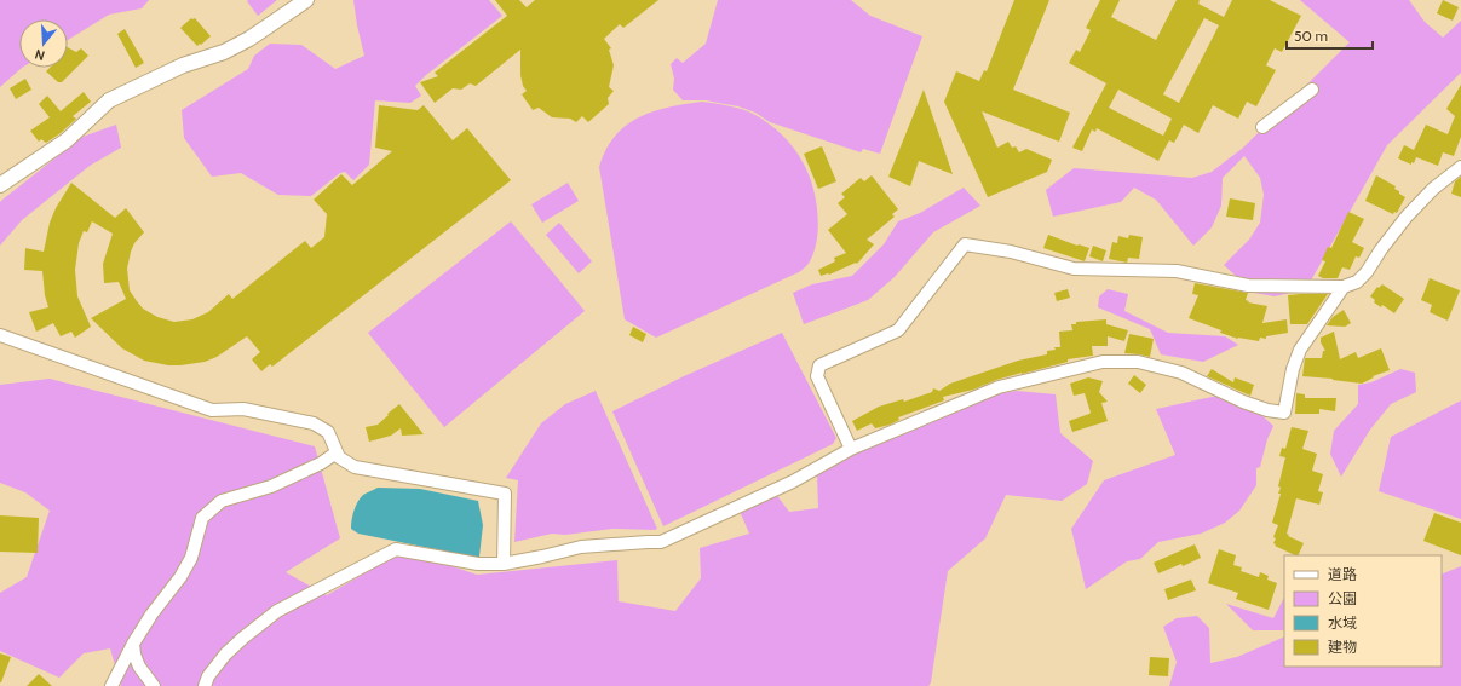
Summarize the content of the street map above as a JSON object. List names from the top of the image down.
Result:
{
  "legend": [
    "道路",
    "公園",
    "水域",
    "建物"
  ],
  "scale_bar": "50 m",
  "north": "bottom"
}
